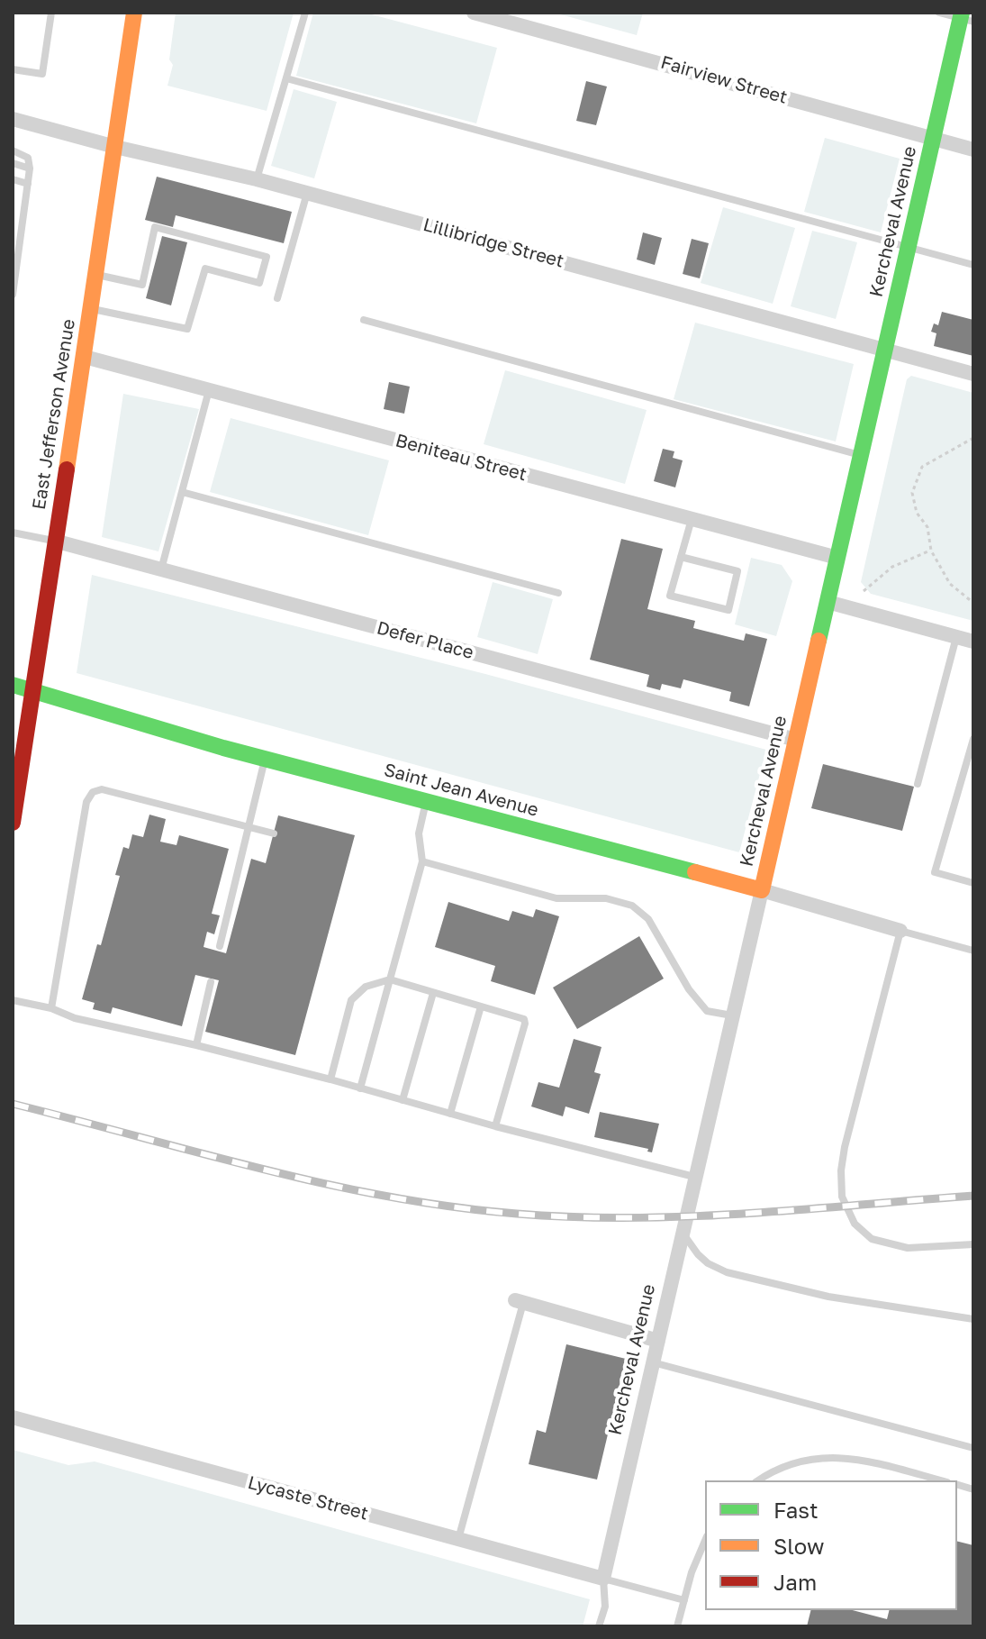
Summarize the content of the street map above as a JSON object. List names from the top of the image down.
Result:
{
  "streets": {
    "street": [
      "Fairview Street",
      "Kercheval Avenue",
      "Lillibridge Street",
      "East Jefferson Avenue",
      "Beniteau Street",
      "Defer Place",
      "Saint Jean Avenue",
      "Lycaste Street"
    ]
  },
  "crossings": [
    ["Fairview Street", "Kercheval Avenue"],
    ["Kercheval Avenue", "Lillibridge Street"],
    ["Kercheval Avenue", "Beniteau Street"],
    ["Kercheval Avenue", "Defer Place"],
    ["Kercheval Avenue", "Saint Jean Avenue"],
    ["Kercheval Avenue", "Lycaste Street"],
    ["Lillibridge Street", "East Jefferson Avenue"],
    ["East Jefferson Avenue", "Beniteau Street"],
    ["East Jefferson Avenue", "Defer Place"],
    ["East Jefferson Avenue", "Saint Jean Avenue"]
  ],
  "legend": ["Fast", "Slow", "Jam"]
}
